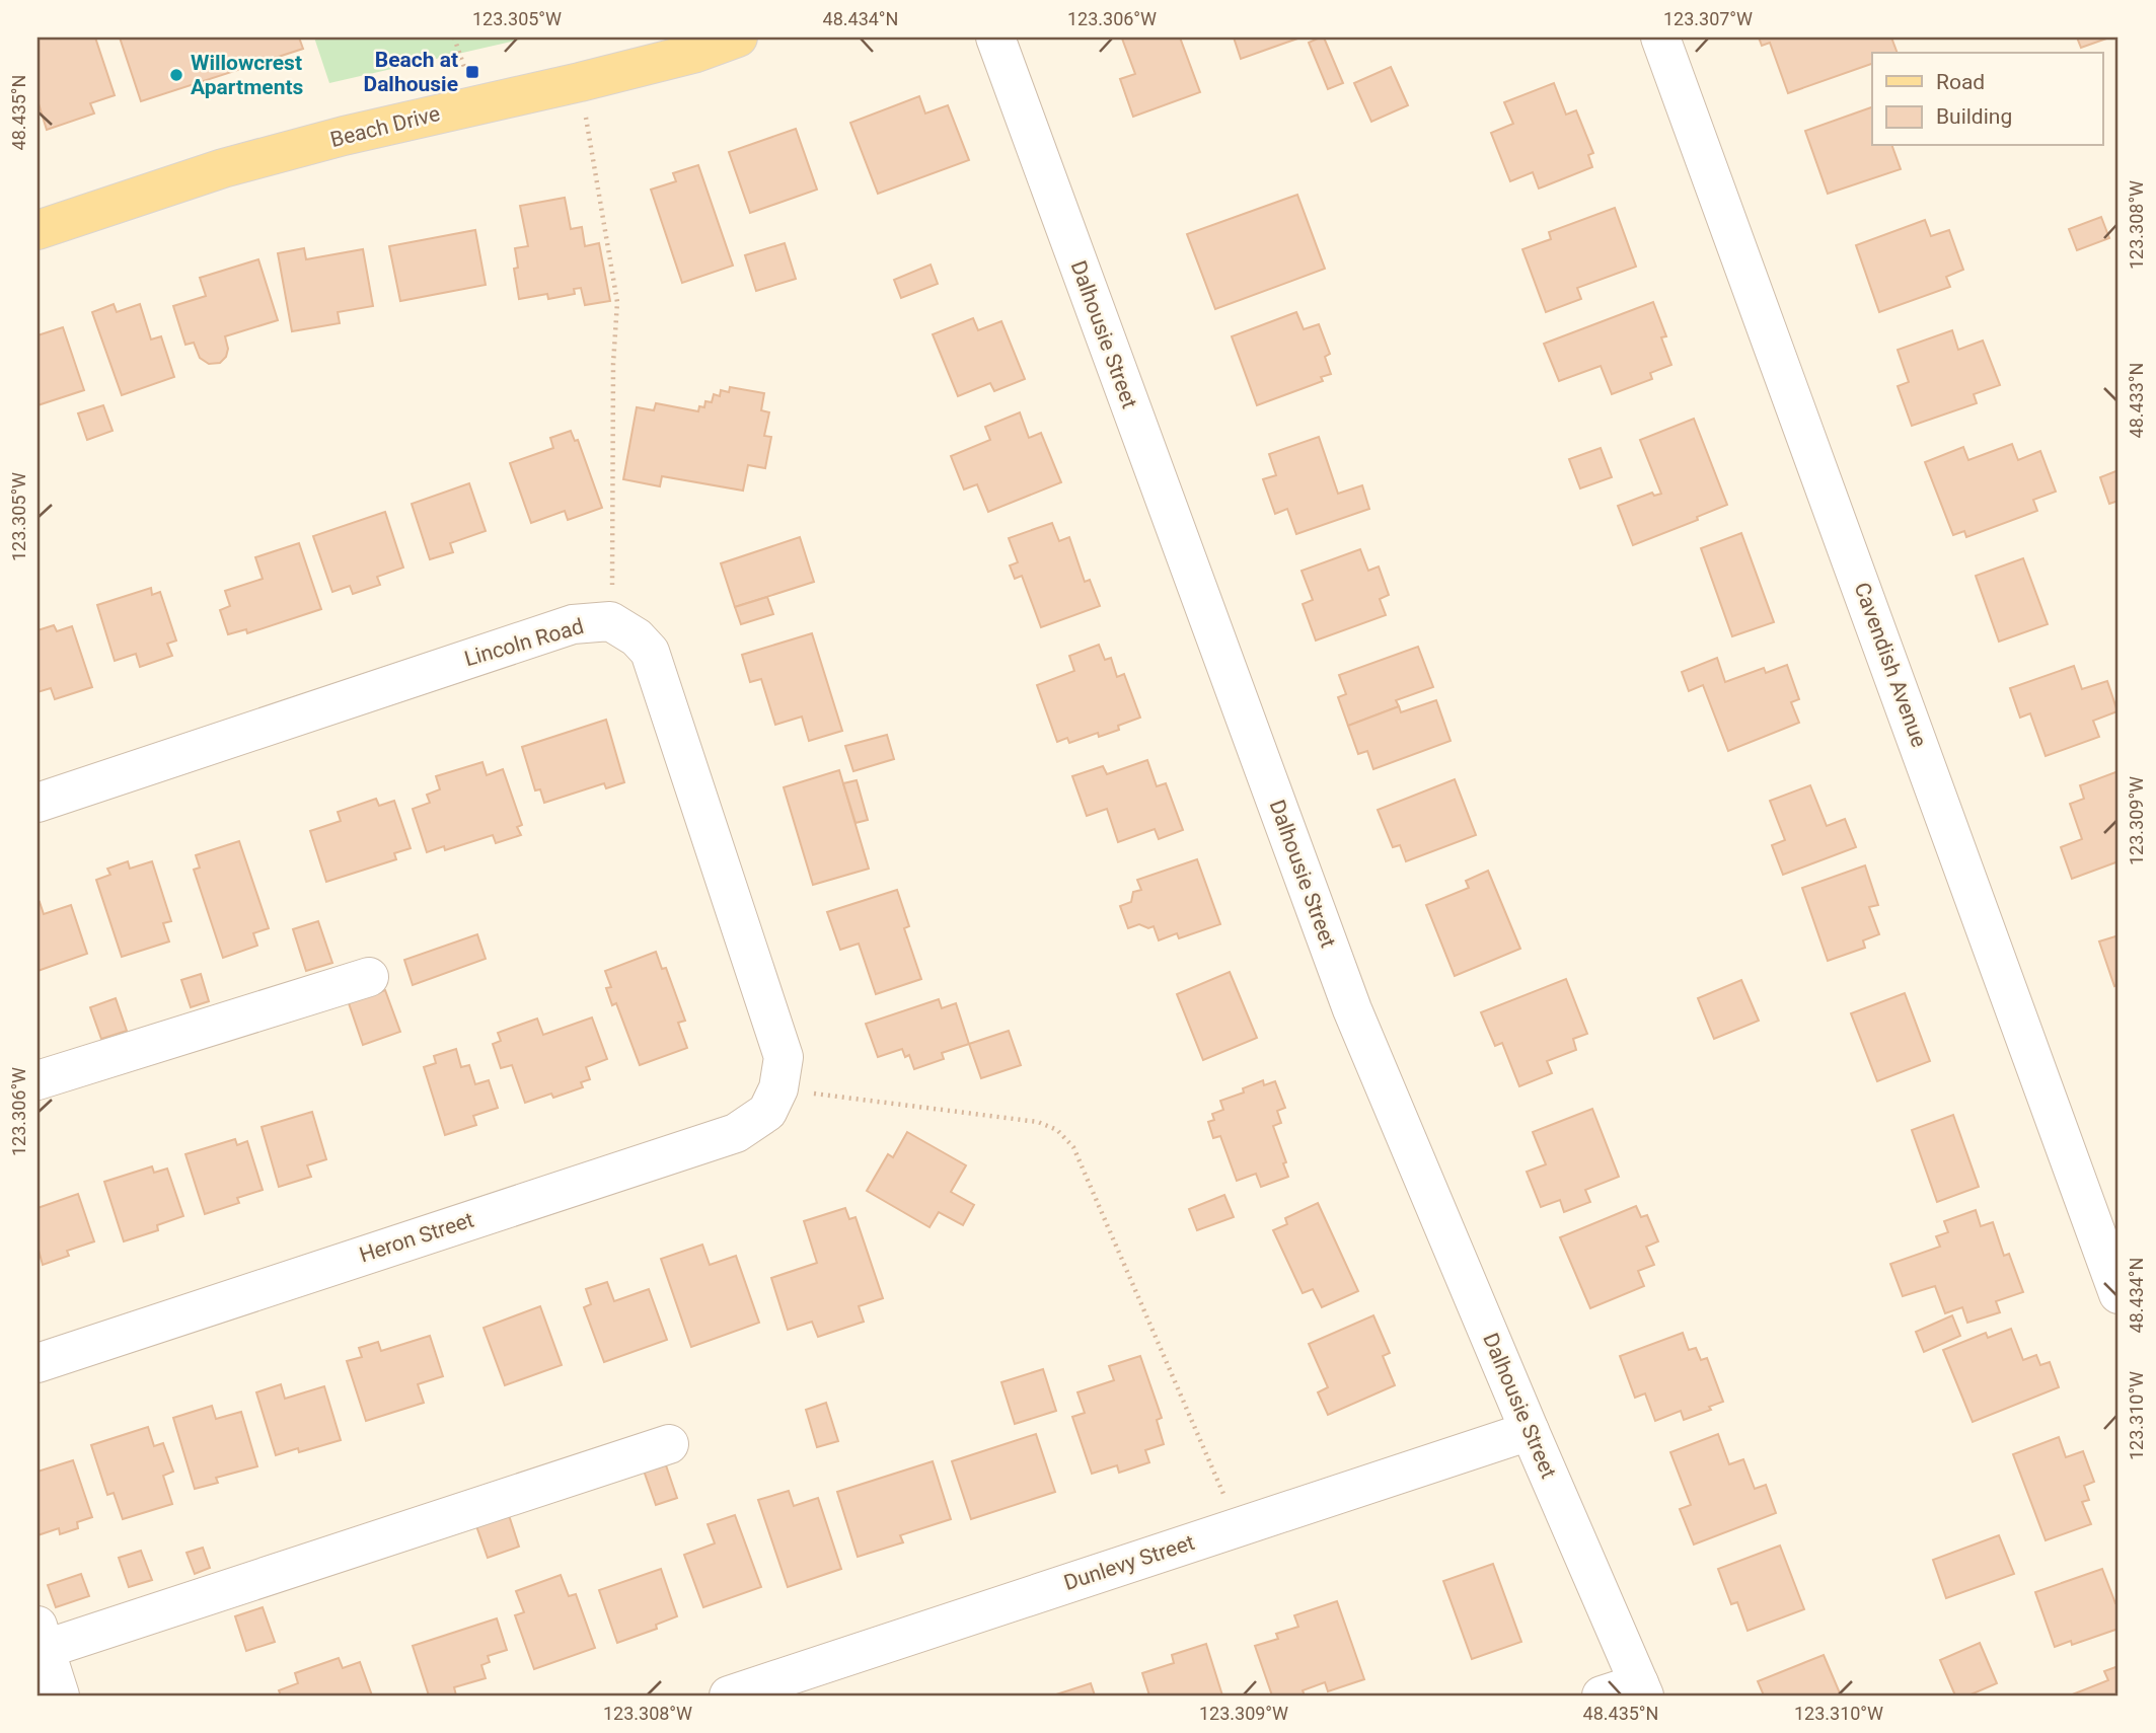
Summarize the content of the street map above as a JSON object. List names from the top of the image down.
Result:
{
  "streets": {
    "main road": ["Beach Drive"],
    "street": [
      "Dalhousie Street",
      "Lincoln Road",
      "Cavendish Avenue",
      "Heron Street",
      "Dunlevy Street"
    ]
  },
  "crossings": [
    ["Dalhousie Street", "Dunlevy Street"],
    ["Lincoln Road", "Heron Street"]
  ],
  "places": {
    "transit": ["Beach at Dalhousie"],
    "other": ["Willowcrest Apartments"]
  },
  "legend": ["Road", "Building"],
  "coordinates": [
    "123.305°W",
    "48.434°N",
    "123.306°W",
    "123.307°W",
    "48.435°N",
    "123.308°W",
    "48.433°N",
    "123.309°W",
    "123.310°W"
  ]
}
